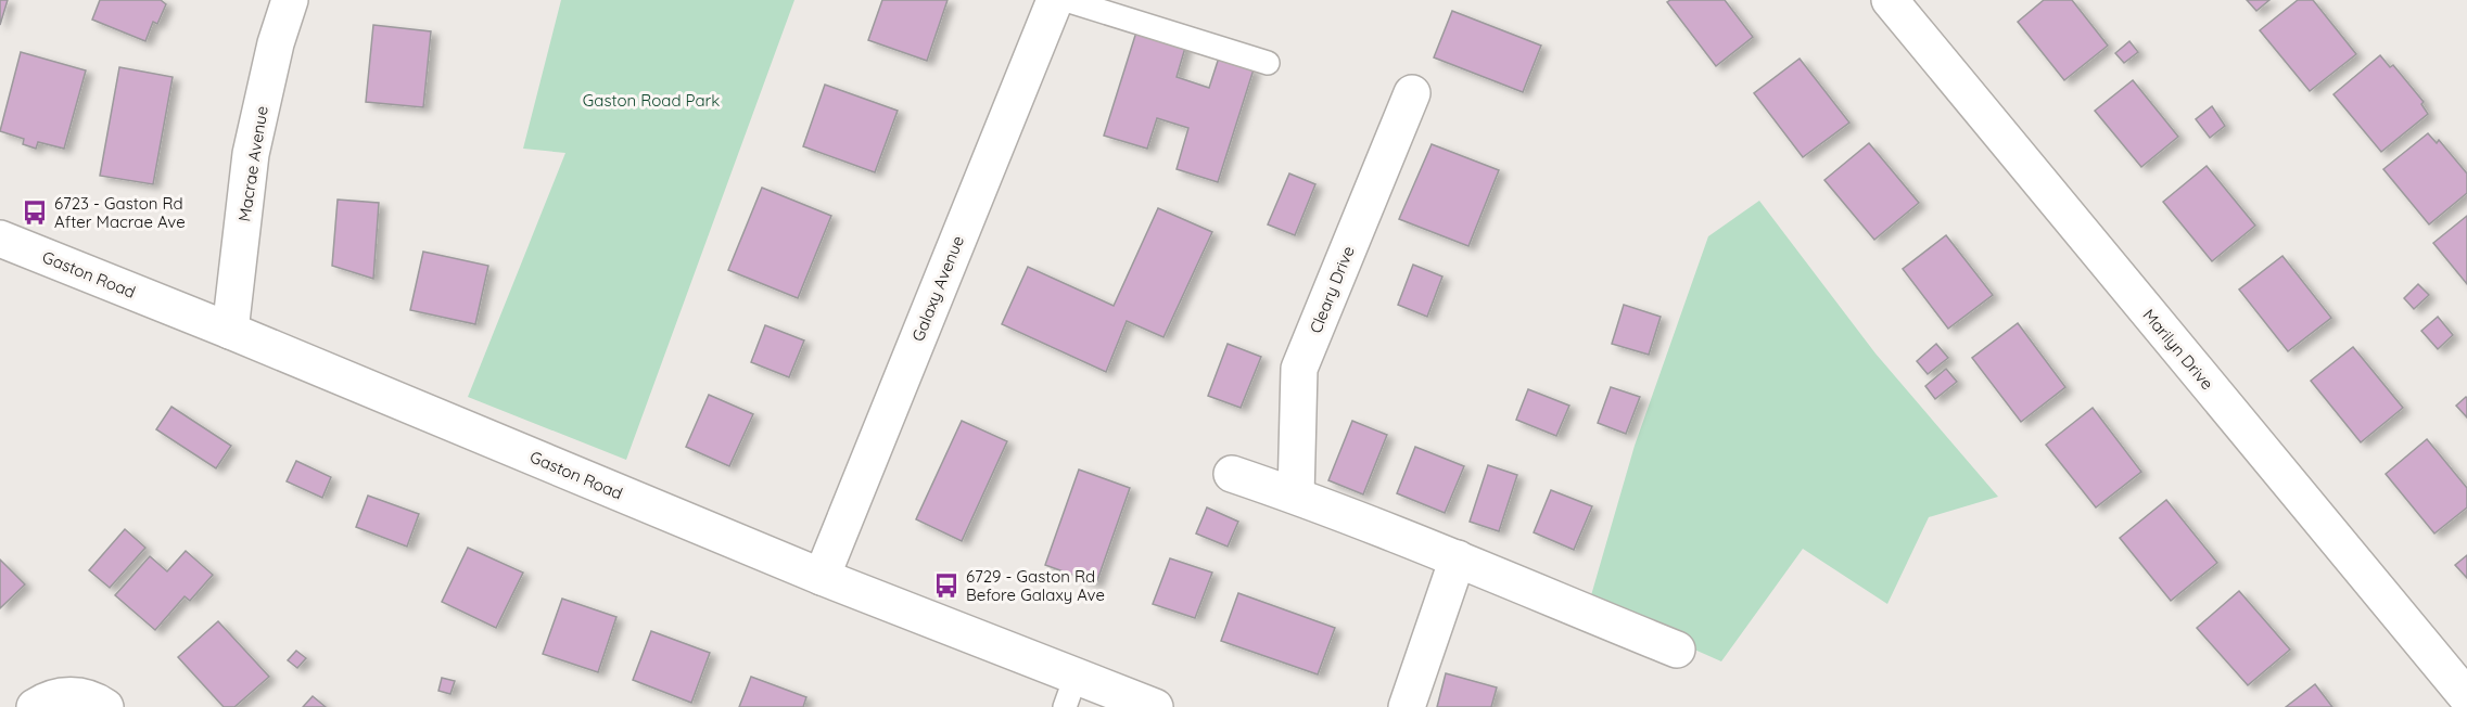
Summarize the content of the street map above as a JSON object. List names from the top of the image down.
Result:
{
  "streets": {
    "street": [
      "Macrae Avenue",
      "Gaston Road",
      "Galaxy Avenue",
      "Cleary Drive",
      "Marilyn Drive"
    ]
  },
  "crossings": [
    ["Macrae Avenue", "Gaston Road"],
    ["Gaston Road", "Galaxy Avenue"]
  ],
  "parks": ["Gaston Road Park"],
  "places": {
    "bus stop": ["6723 - Gaston Rd After Macrae Ave", "6729 - Gaston Rd Before Galaxy Ave"]
  }
}
